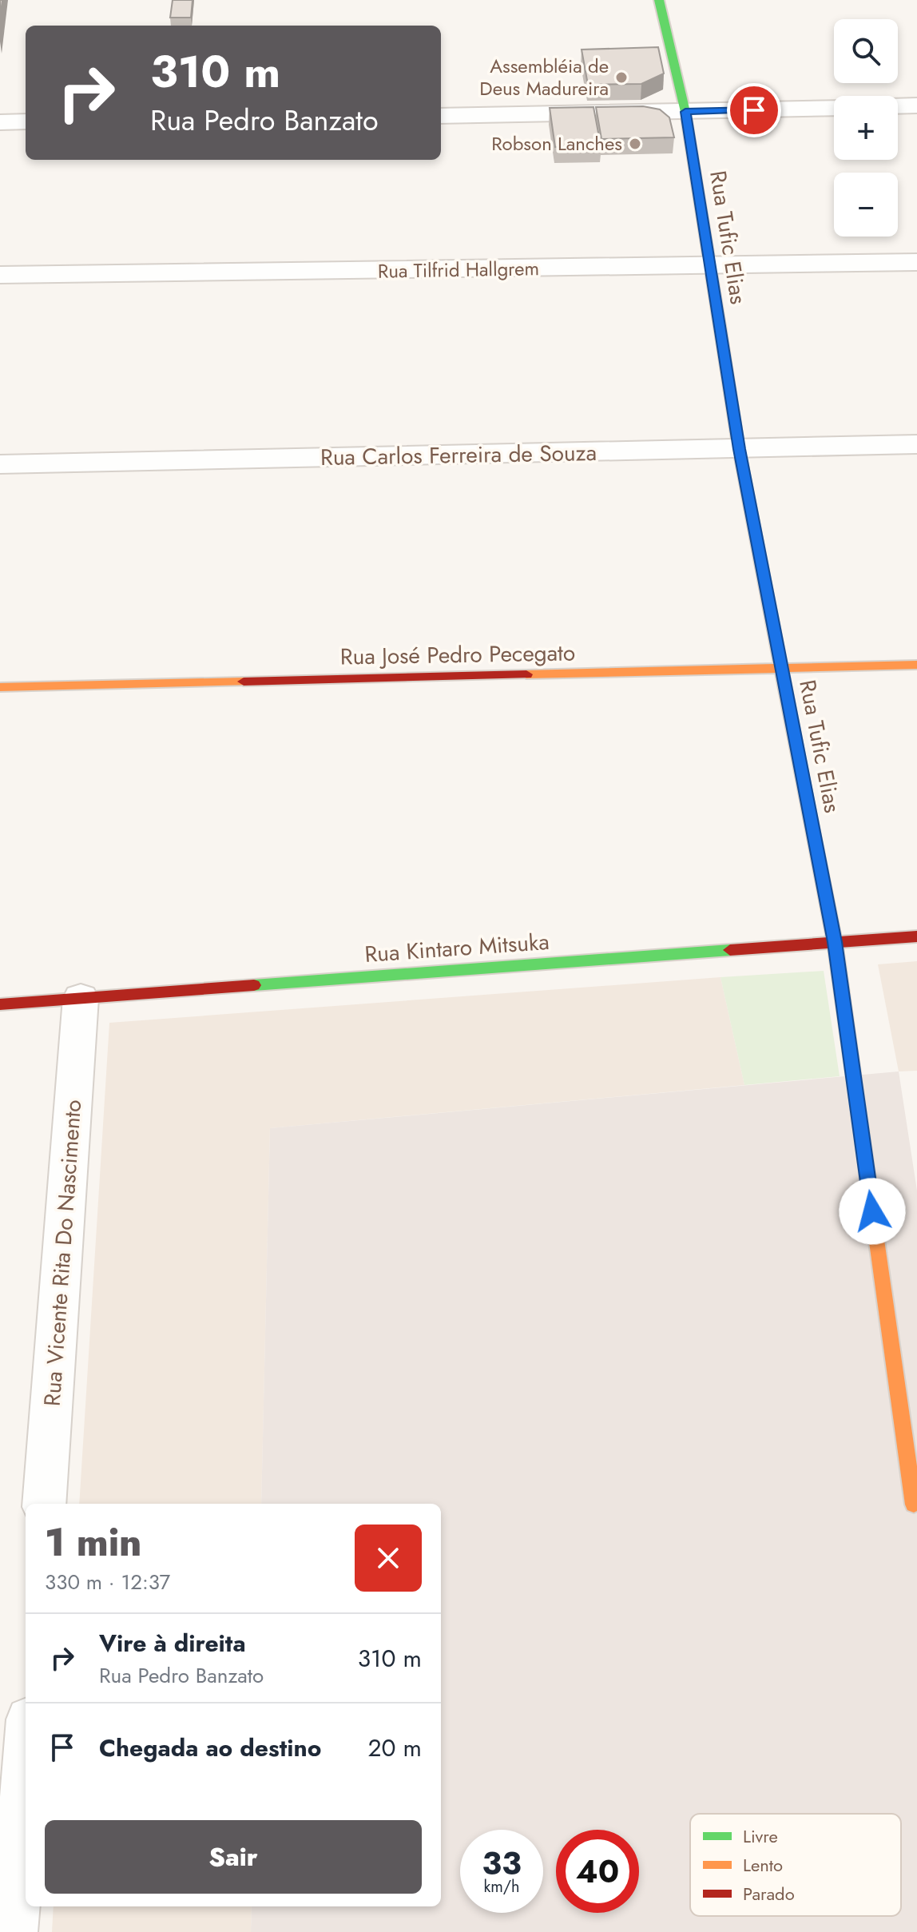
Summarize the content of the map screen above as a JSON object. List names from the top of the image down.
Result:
{
  "streets": {
    "street": [
      "Rua Tufic Elias",
      "Rua Tilfrid Hallgrem",
      "Rua Carlos Ferreira de Souza",
      "Rua José Pedro Pecegato",
      "Rua Kintaro Mitsuka",
      "Rua Vicente Rita Do Nascimento"
    ]
  },
  "crossings": [
    ["Rua Tufic Elias", "Rua Tilfrid Hallgrem"],
    ["Rua Tufic Elias", "Rua Carlos Ferreira de Souza"],
    ["Rua Tufic Elias", "Rua José Pedro Pecegato"],
    ["Rua Tufic Elias", "Rua Kintaro Mitsuka"],
    ["Rua Kintaro Mitsuka", "Rua Vicente Rita Do Nascimento"]
  ],
  "places": ["Assembléia de Deus Madureira", "Robson Lanches"],
  "legend": ["Livre", "Lento", "Parado"],
  "page": {
    "map_buttons": ["+", "−"],
    "turn": ["310 m", "Rua Pedro Banzato"],
    "heading": ["1 min", "330 m · 12:37"],
    "list": [
      {
        "name": "Vire à direita",
        "note": "Rua Pedro Banzato",
        "value": "310 m"
      },
      {
        "name": "Chegada ao destino",
        "value": "20 m"
      }
    ],
    "buttons": "Sair",
    "speed": "33 km/h",
    "limit": "40"
  }
}
